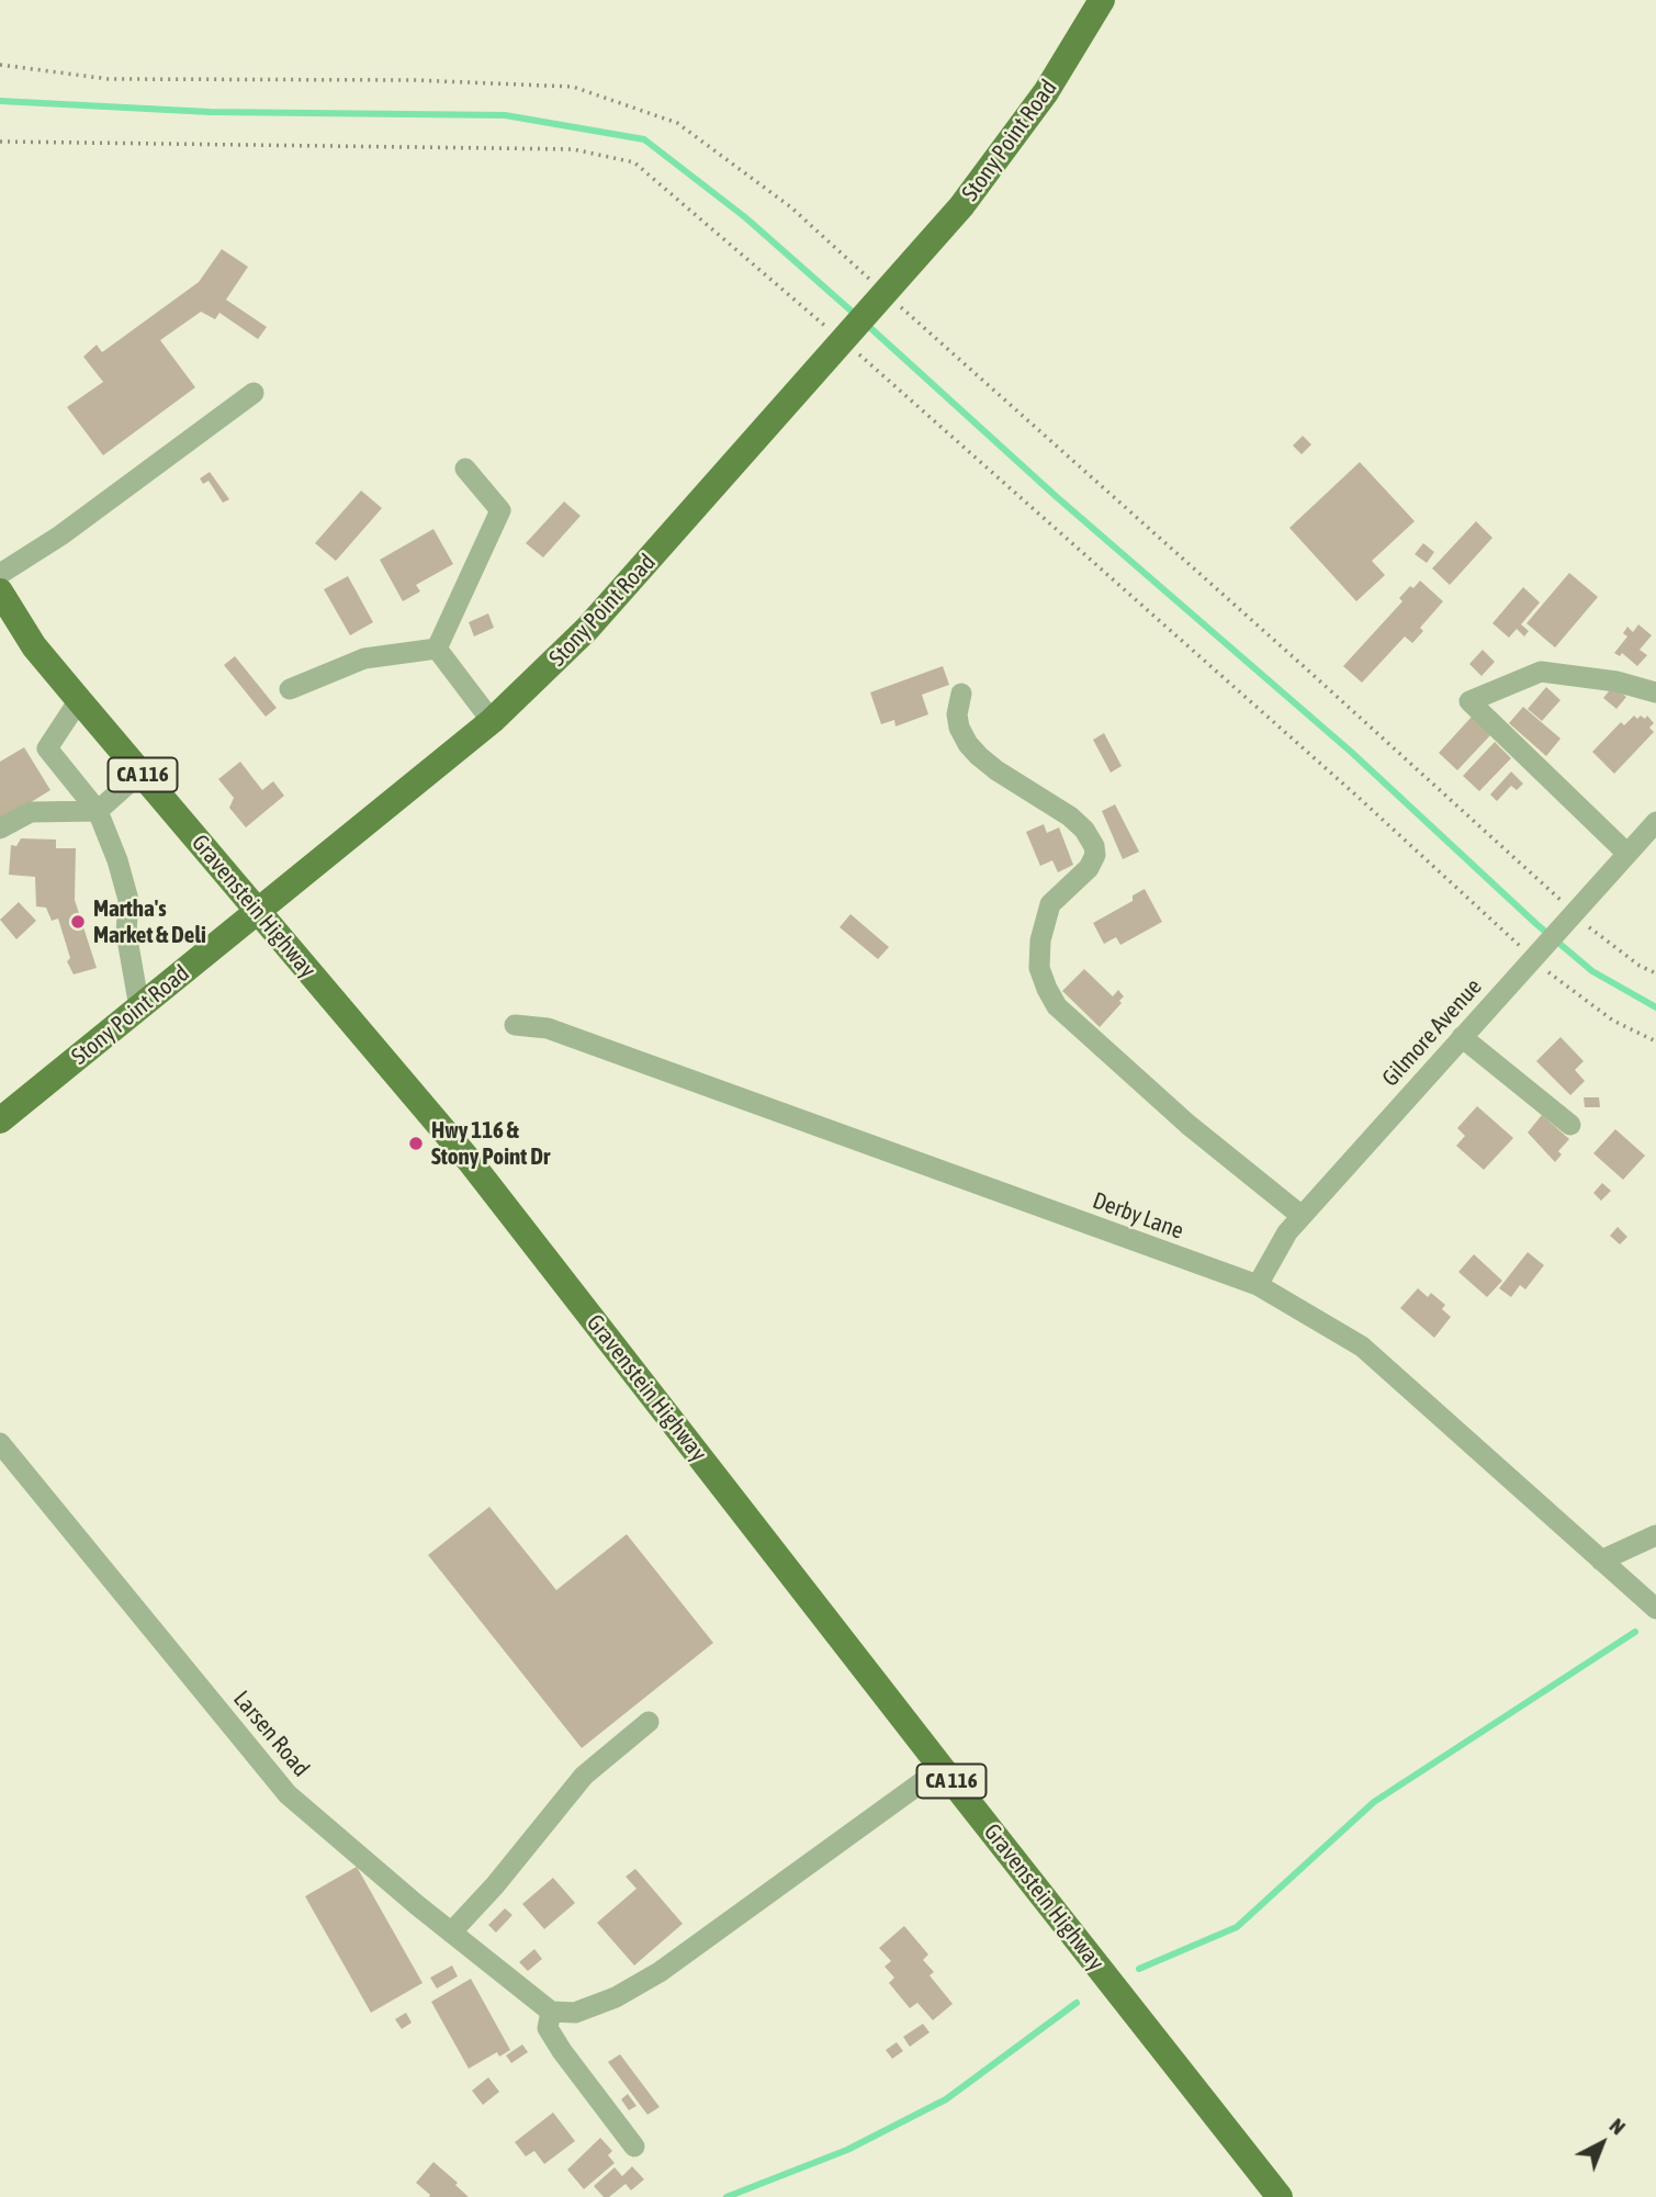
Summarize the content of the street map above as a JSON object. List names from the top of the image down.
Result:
{
  "streets": {
    "main road": ["Stony Point Road", "CA 116", "Gravenstein Highway"],
    "street": ["Gilmore Avenue", "Derby Lane", "Larsen Road"]
  },
  "crossings": [
    ["Stony Point Road", "Gravenstein Highway"],
    ["Gilmore Avenue", "Derby Lane"]
  ],
  "places": ["Martha's Market & Deli", "Hwy 116 & Stony Point Dr"],
  "north": "top right"
}
